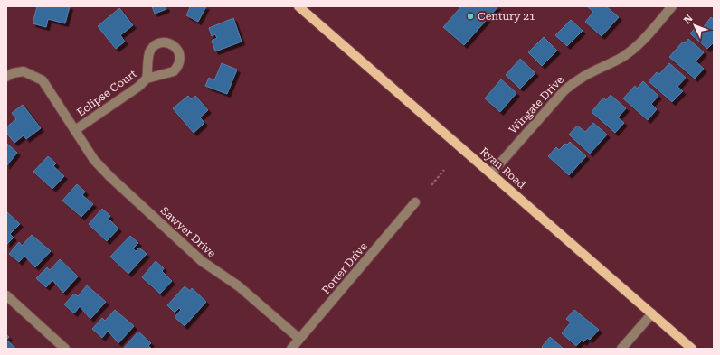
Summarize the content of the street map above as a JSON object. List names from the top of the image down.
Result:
{
  "streets": {
    "main road": ["Ryan Road"],
    "street": [
      "Eclipse Court",
      "Wingate Drive",
      "Sawyer Drive",
      "Porter Drive"
    ]
  },
  "crossings": [
    ["Eclipse Court", "Sawyer Drive"],
    ["Wingate Drive", "Ryan Road"],
    ["Sawyer Drive", "Porter Drive"]
  ],
  "places": ["Century 21"],
  "north": "top left"
}
